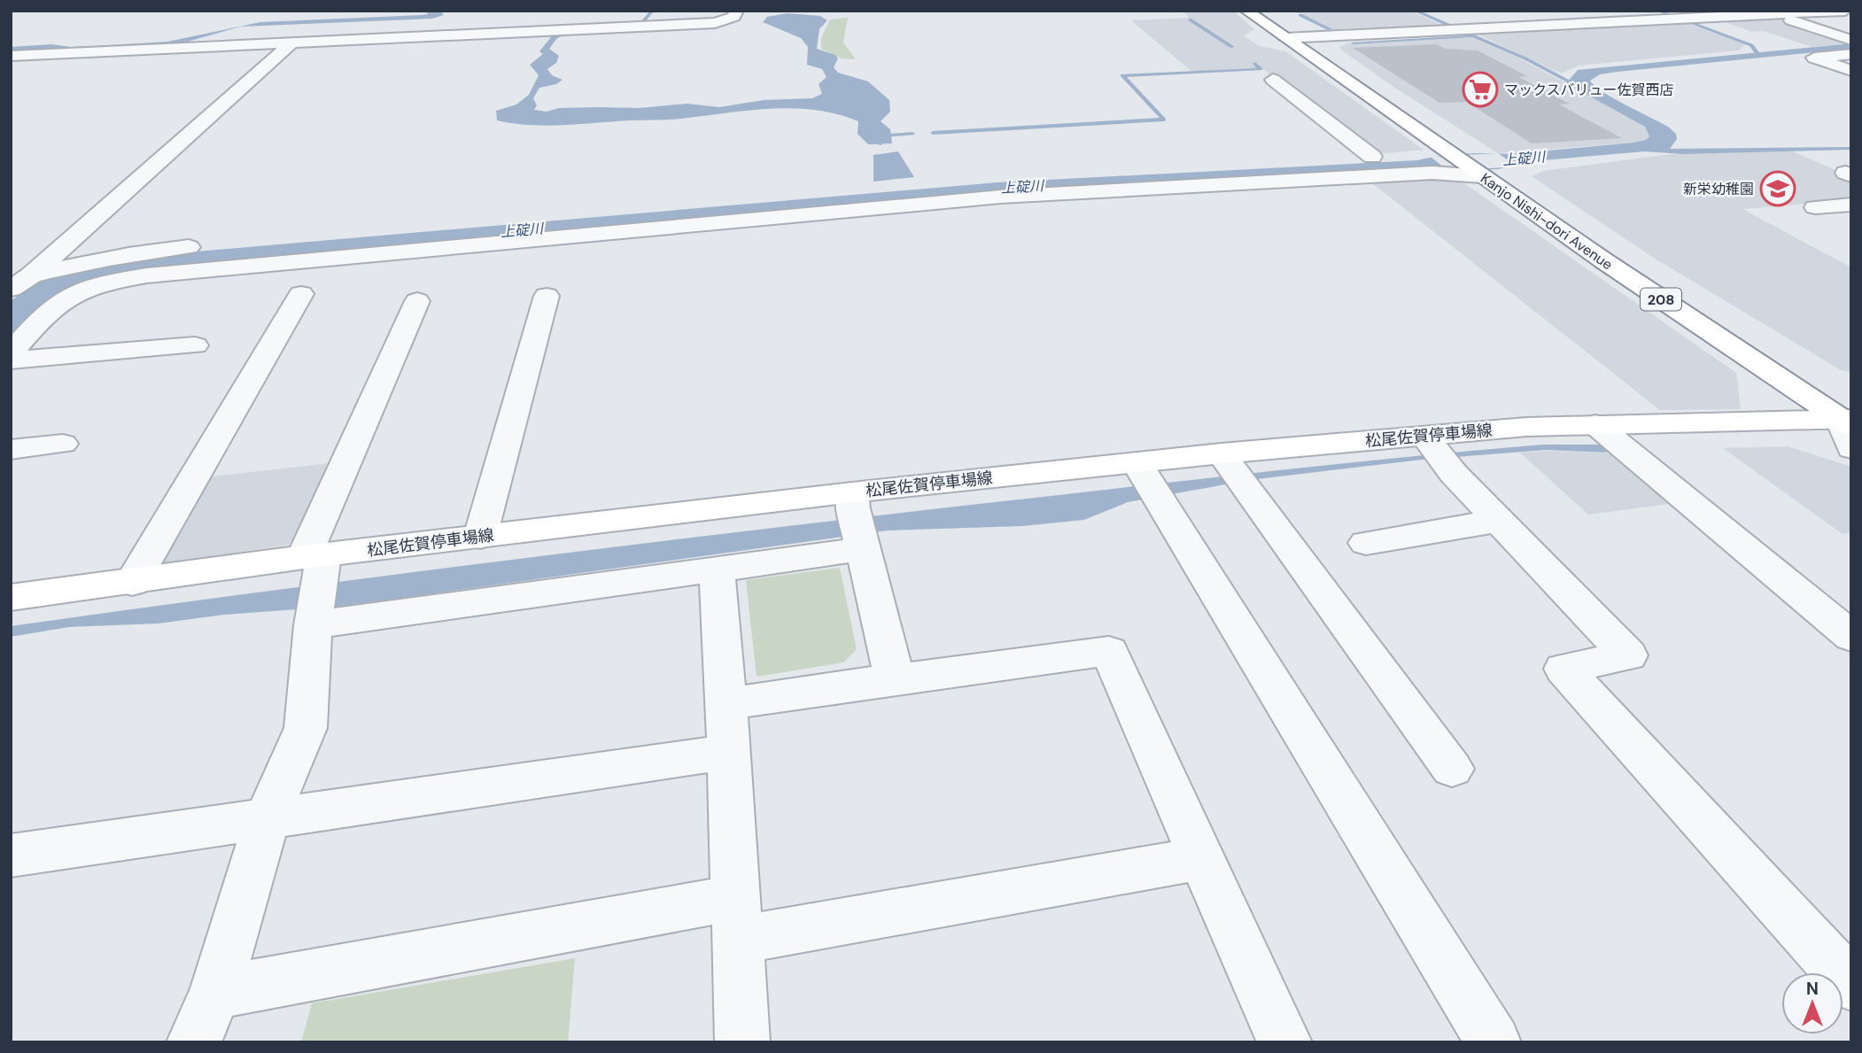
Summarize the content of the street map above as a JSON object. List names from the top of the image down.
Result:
{
  "streets": {
    "main road": ["Kanjo Nishi-dori Avenue", "208", "松尾佐賀停車場線"]
  },
  "crossings": [
    ["Kanjo Nishi-dori Avenue", "松尾佐賀停車場線"]
  ],
  "water": ["上碇川"],
  "places": {
    "supermarket": ["マックスバリュー佐賀西店"],
    "school or university": ["新栄幼稚園"]
  },
  "north": "top"
}
